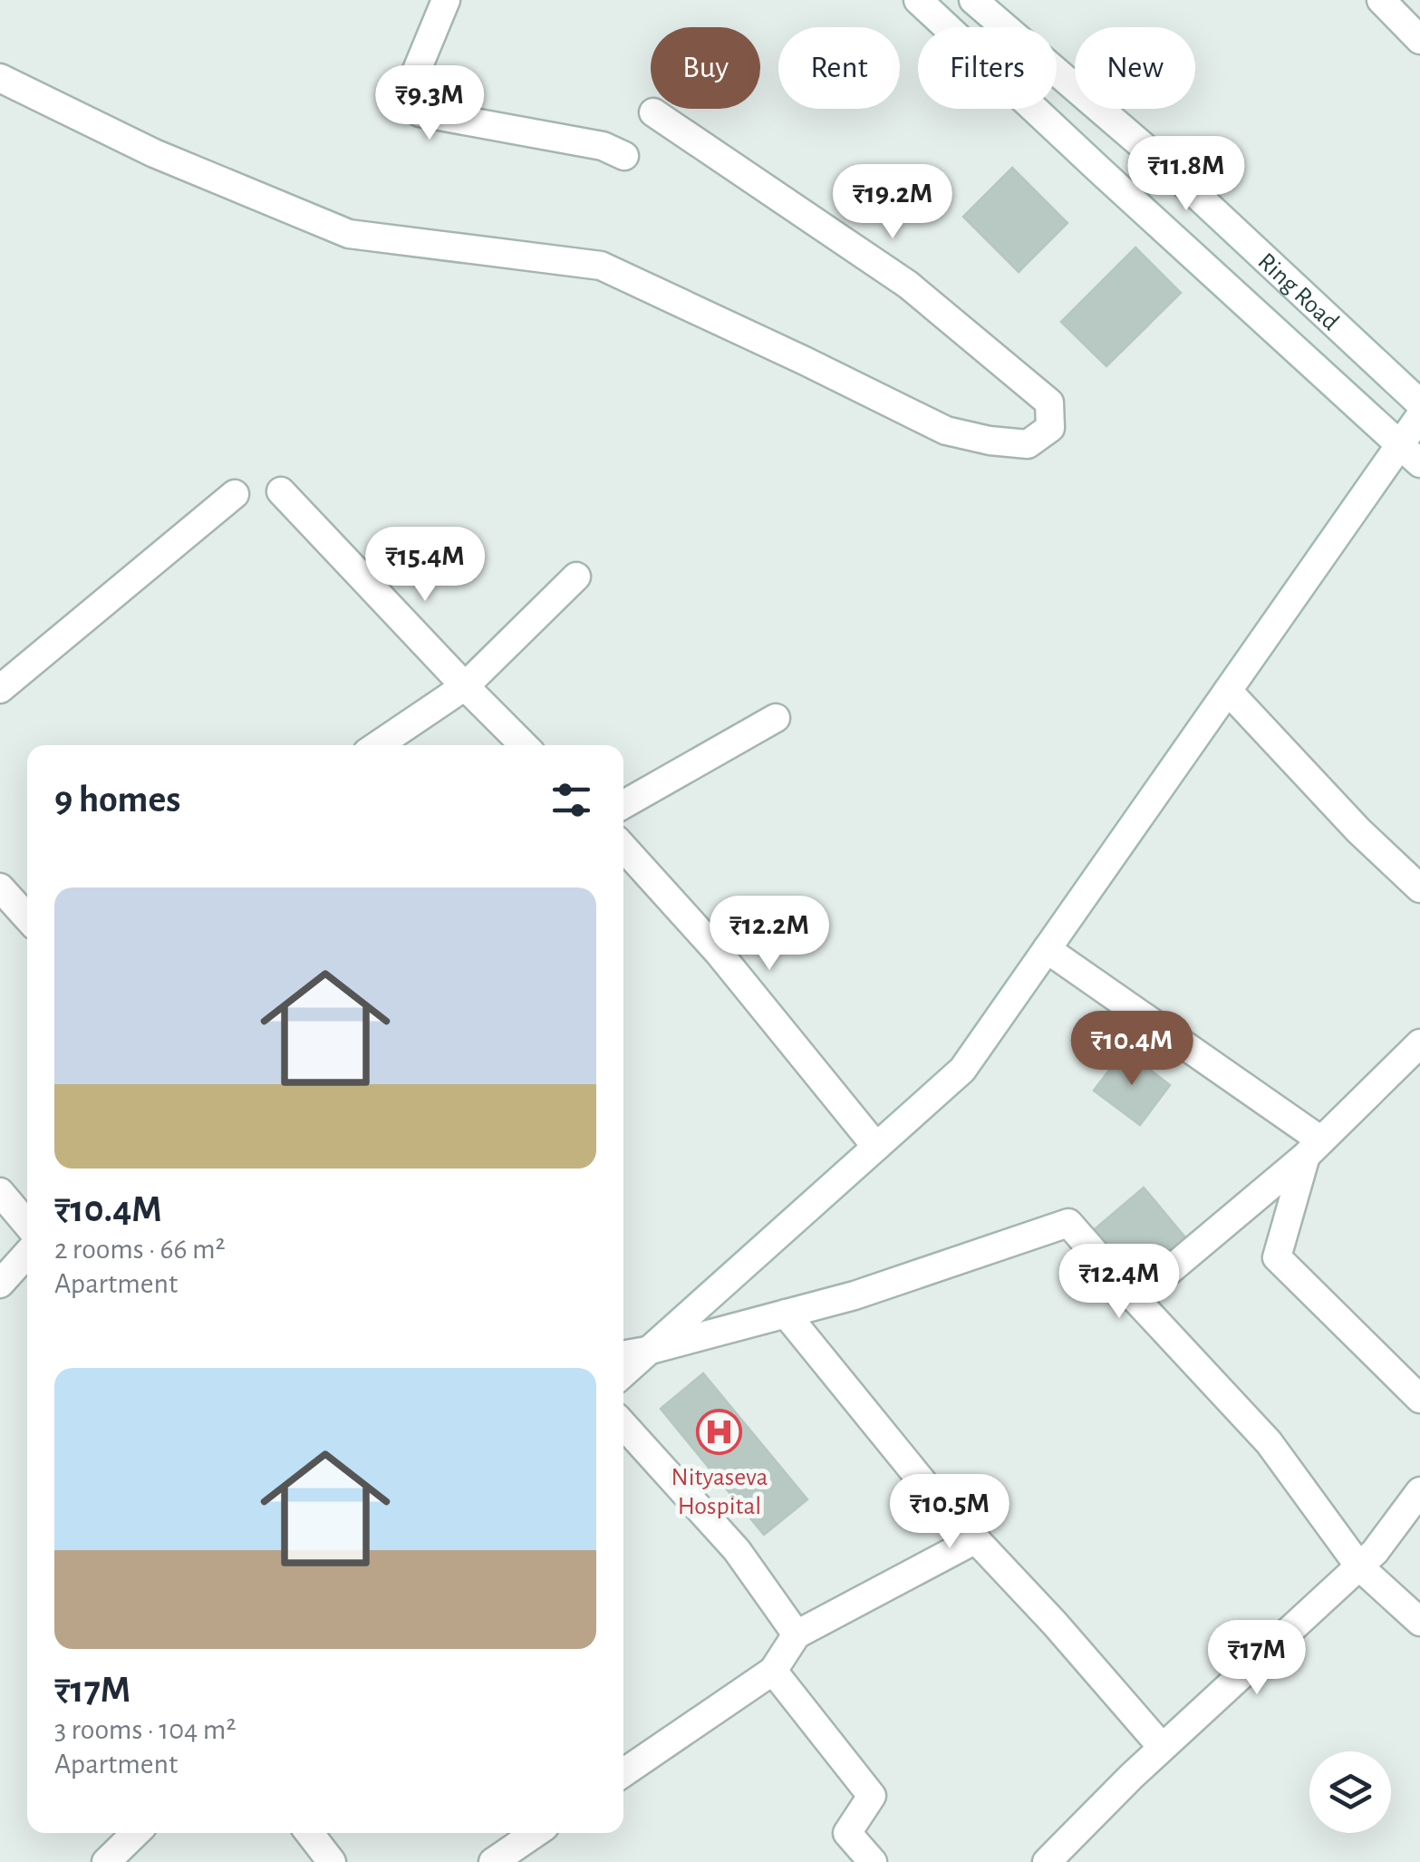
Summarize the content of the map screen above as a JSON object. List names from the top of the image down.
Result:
{
  "streets": {
    "street": ["Ring Road"]
  },
  "places": {
    "hospital": ["Nityaseva Hospital"]
  },
  "page": {
    "chip": [
      "Buy",
      "Rent",
      "Filters",
      "New"
    ],
    "price": [
      "₹9.3M",
      "₹11.8M",
      "₹19.2M",
      "₹15.4M",
      "₹12.2M",
      "₹10.4M",
      "₹12.4M",
      "₹10.5M",
      "₹17M"
    ],
    "heading": "9 homes",
    "list": [
      {
        "name": "₹10.4M",
        "note": "2 rooms · 66 m² · Apartment"
      },
      {
        "name": "₹17M",
        "note": "3 rooms · 104 m² · Apartment"
      }
    ]
  }
}
